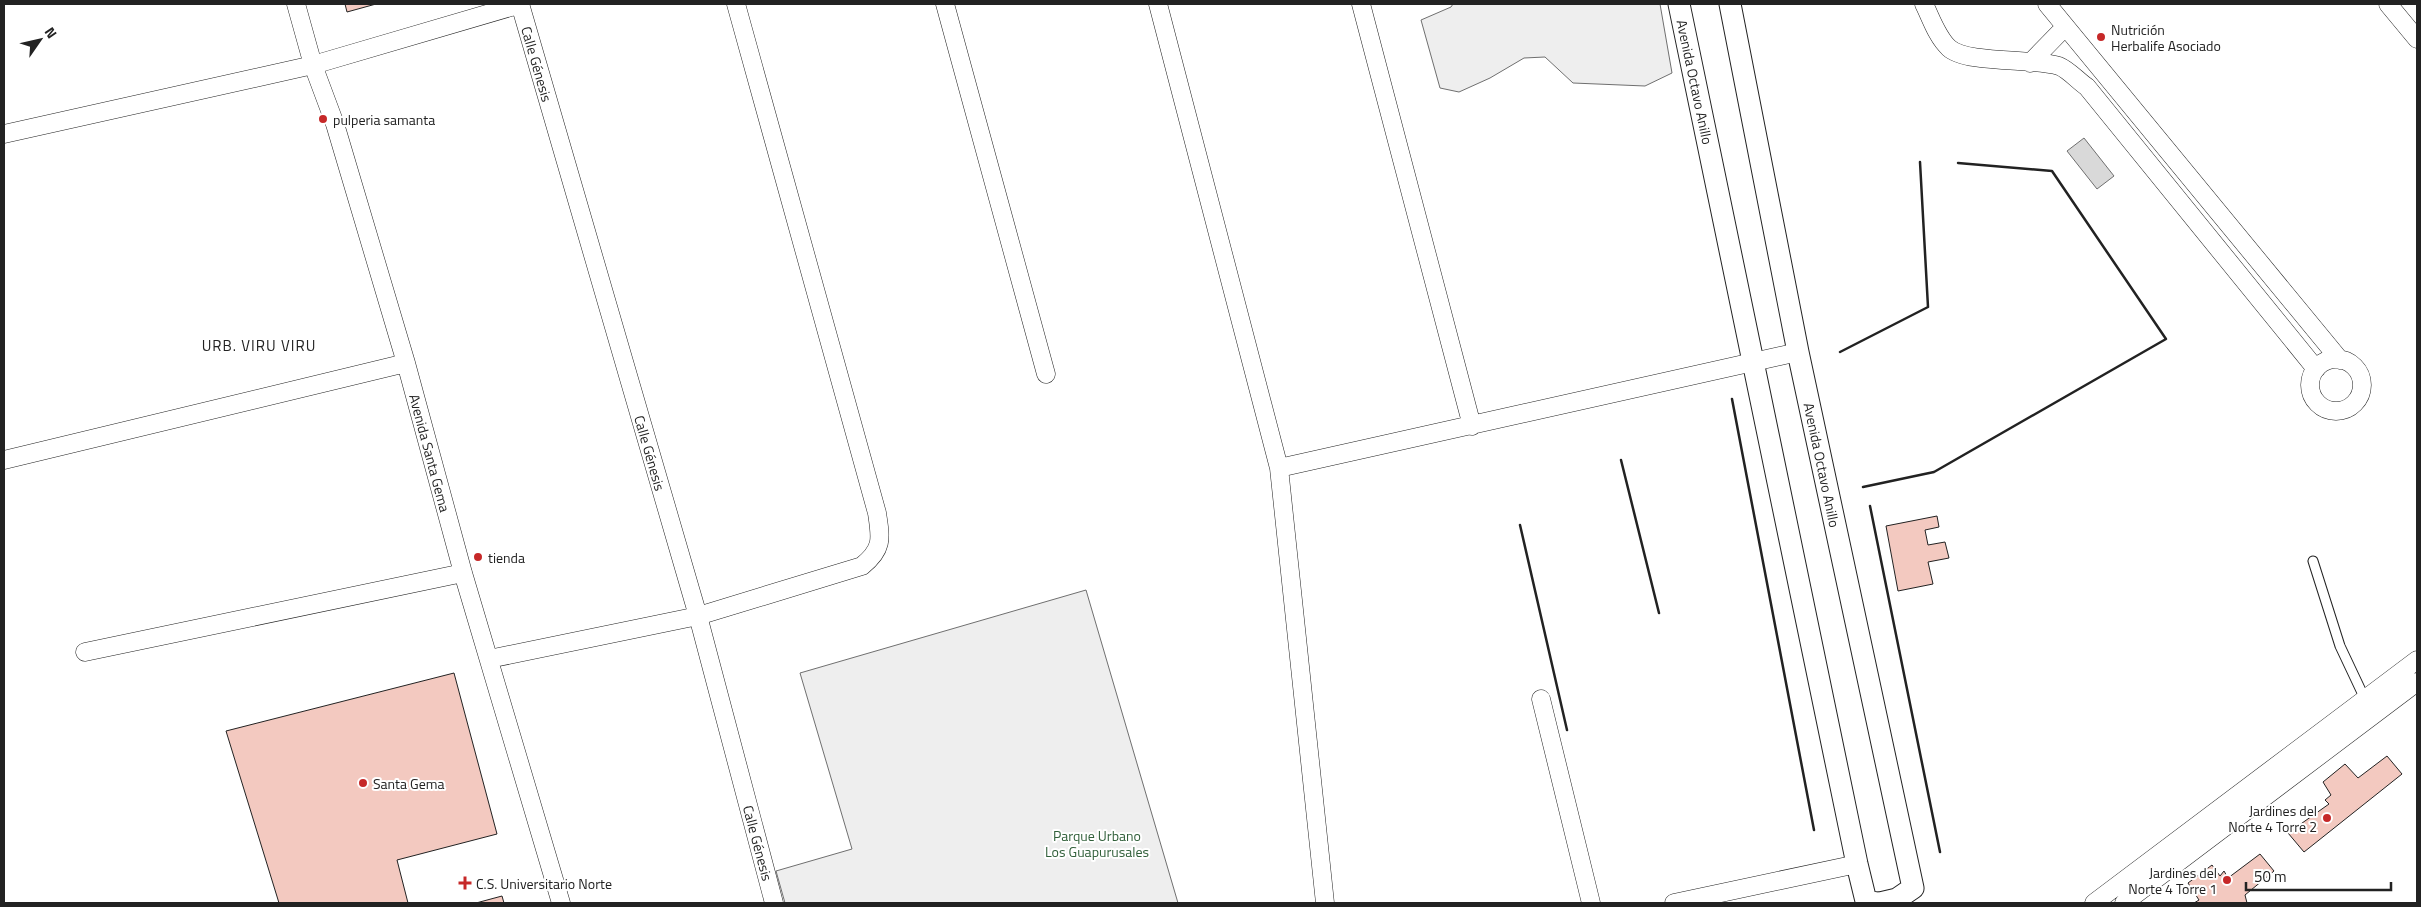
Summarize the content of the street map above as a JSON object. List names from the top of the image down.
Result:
{
  "streets": {
    "street": ["Calle Génesis", "Avenida Octavo Anillo", "Avenida Santa Gema"]
  },
  "districts": ["URB. VIRU VIRU"],
  "parks": ["Parque Urbano Los Guapurusales"],
  "places": {
    "other": [
      "Nutrición Herbalife Asociado",
      "pulperia samanta",
      "tienda",
      "Santa Gema",
      "Jardines del Norte 4 Torre 2",
      "Jardines del Norte 4 Torre 1"
    ],
    "health": ["C.S. Universitario Norte"]
  },
  "scale_bar": "50 m",
  "north": "top right"
}
